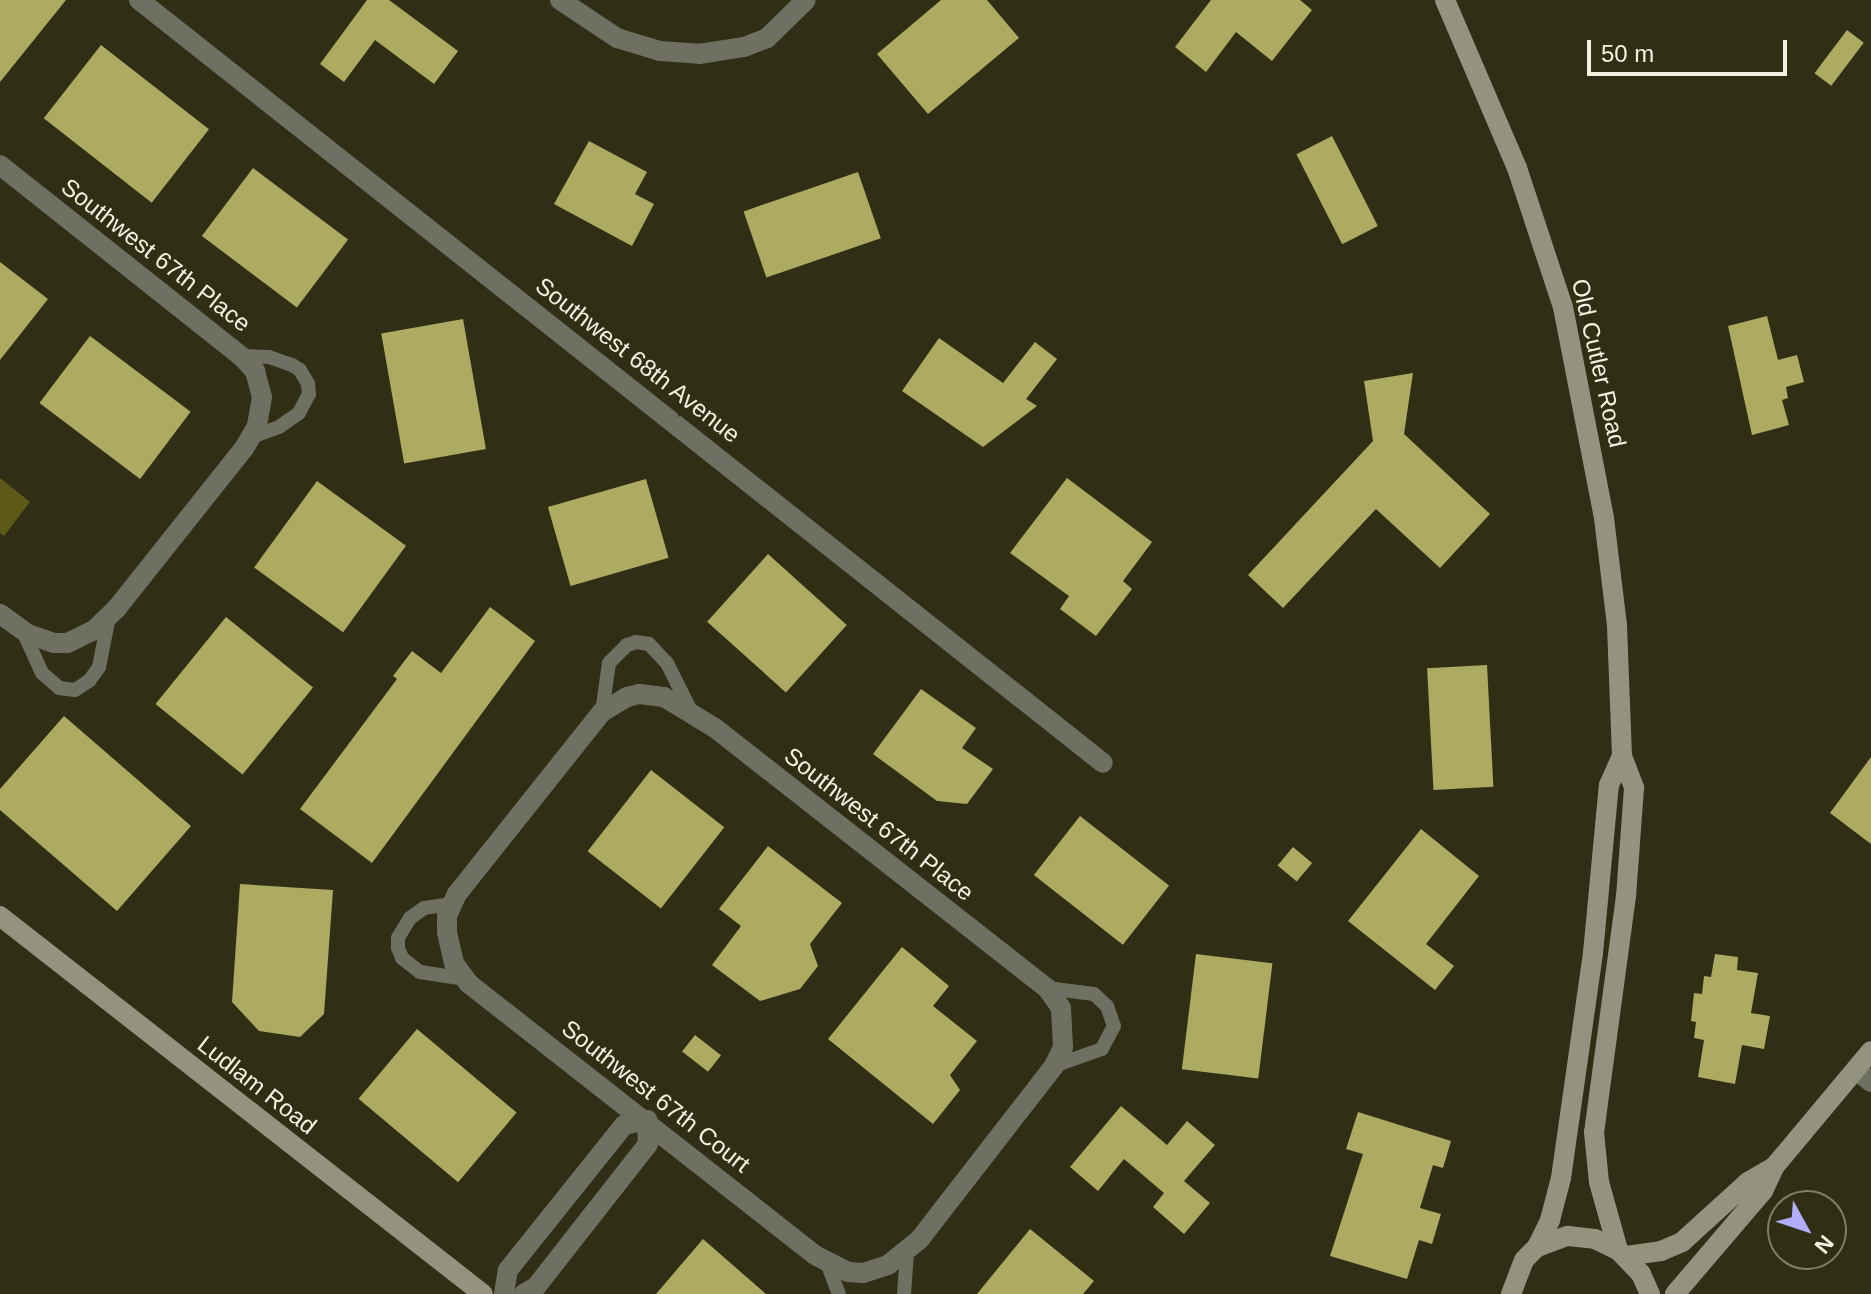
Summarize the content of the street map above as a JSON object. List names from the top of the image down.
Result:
{
  "streets": {
    "main road": ["Old Cutler Road", "Ludlam Road"],
    "street": ["Southwest 67th Place", "Southwest 68th Avenue", "Southwest 67th Court"]
  },
  "scale_bar": "50 m",
  "north": "bottom right"
}
